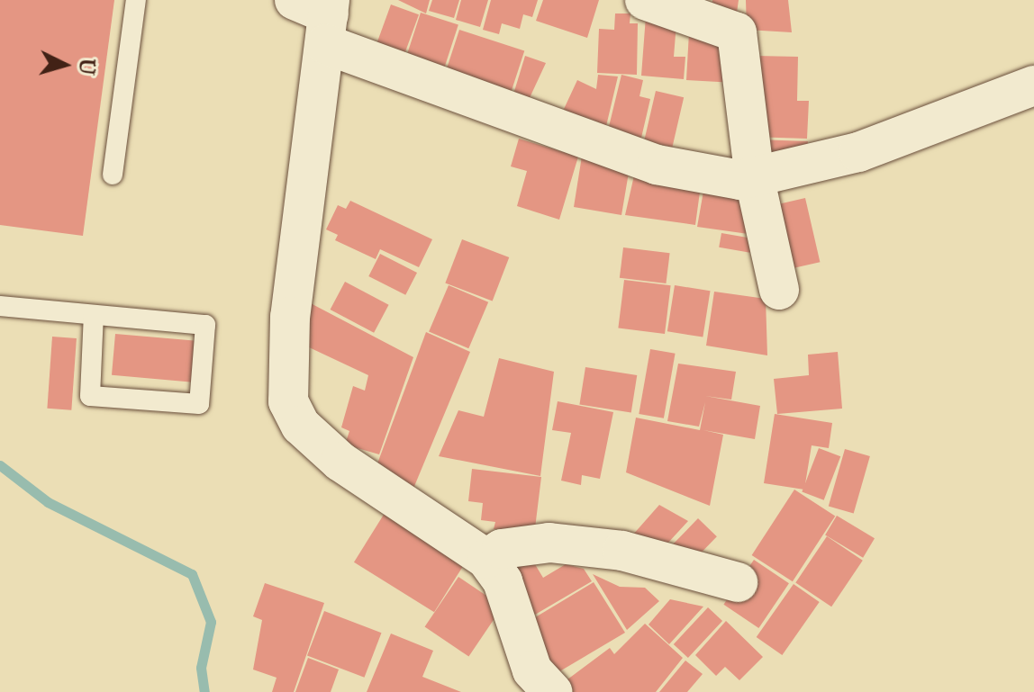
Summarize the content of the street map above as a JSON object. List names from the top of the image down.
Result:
{
  "north": "right"
}
